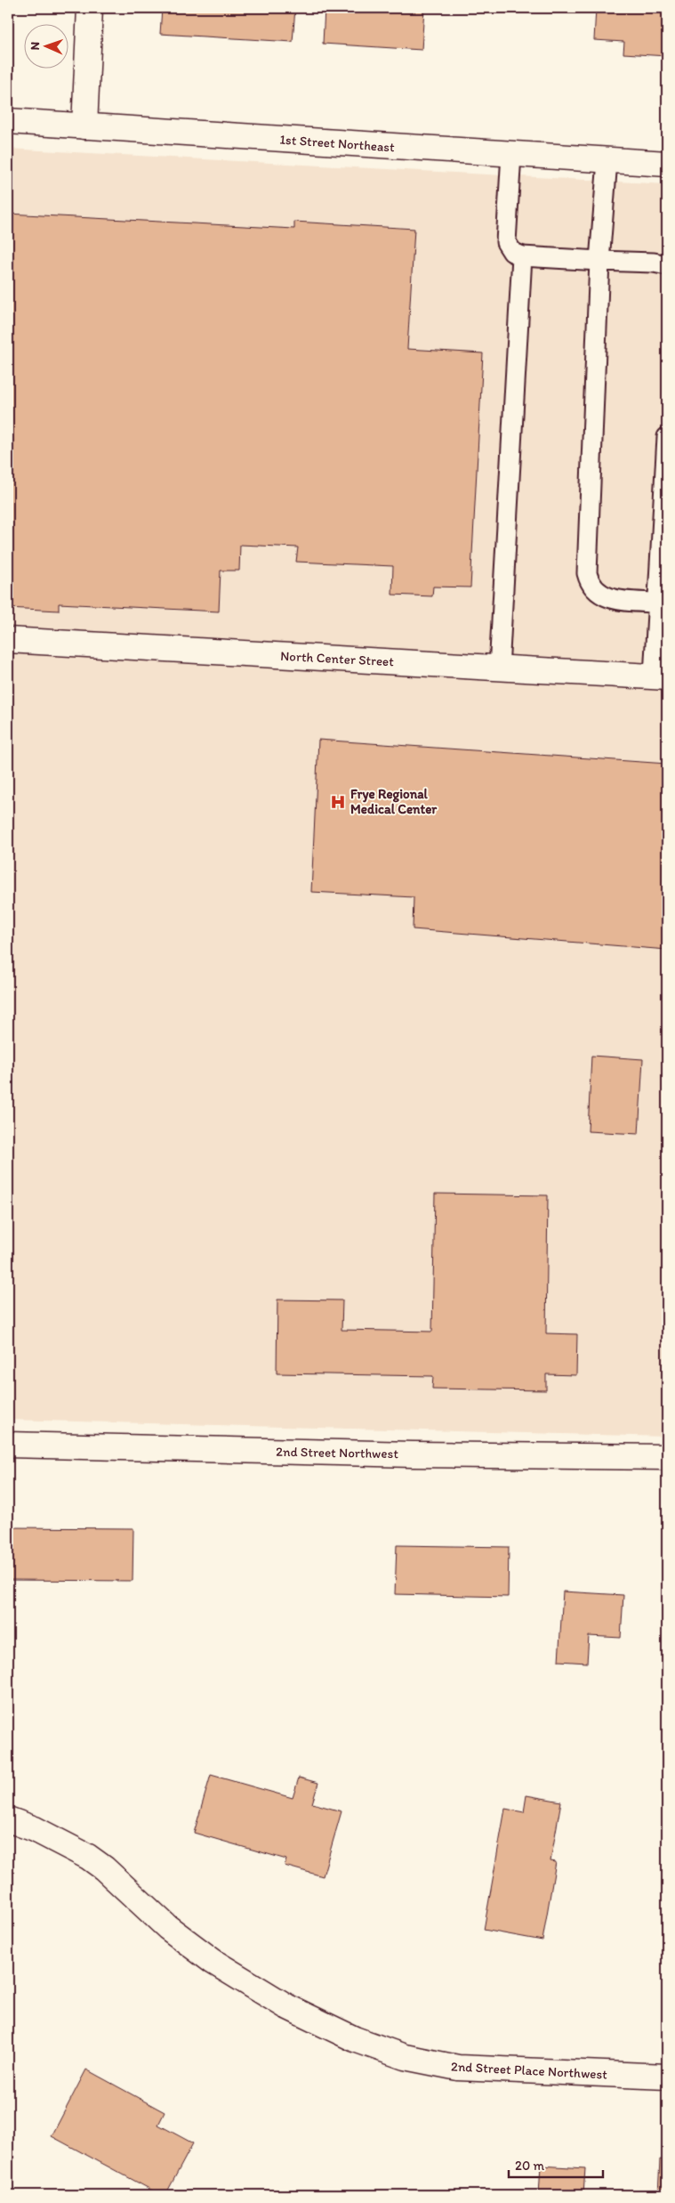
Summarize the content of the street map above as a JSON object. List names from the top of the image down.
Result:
{
  "streets": {
    "street": [
      "1st Street Northeast",
      "North Center Street",
      "2nd Street Northwest",
      "2nd Street Place Northwest"
    ]
  },
  "places": {
    "hospital": ["Frye Regional Medical Center"]
  },
  "scale_bar": "20 m",
  "north": "left"
}
